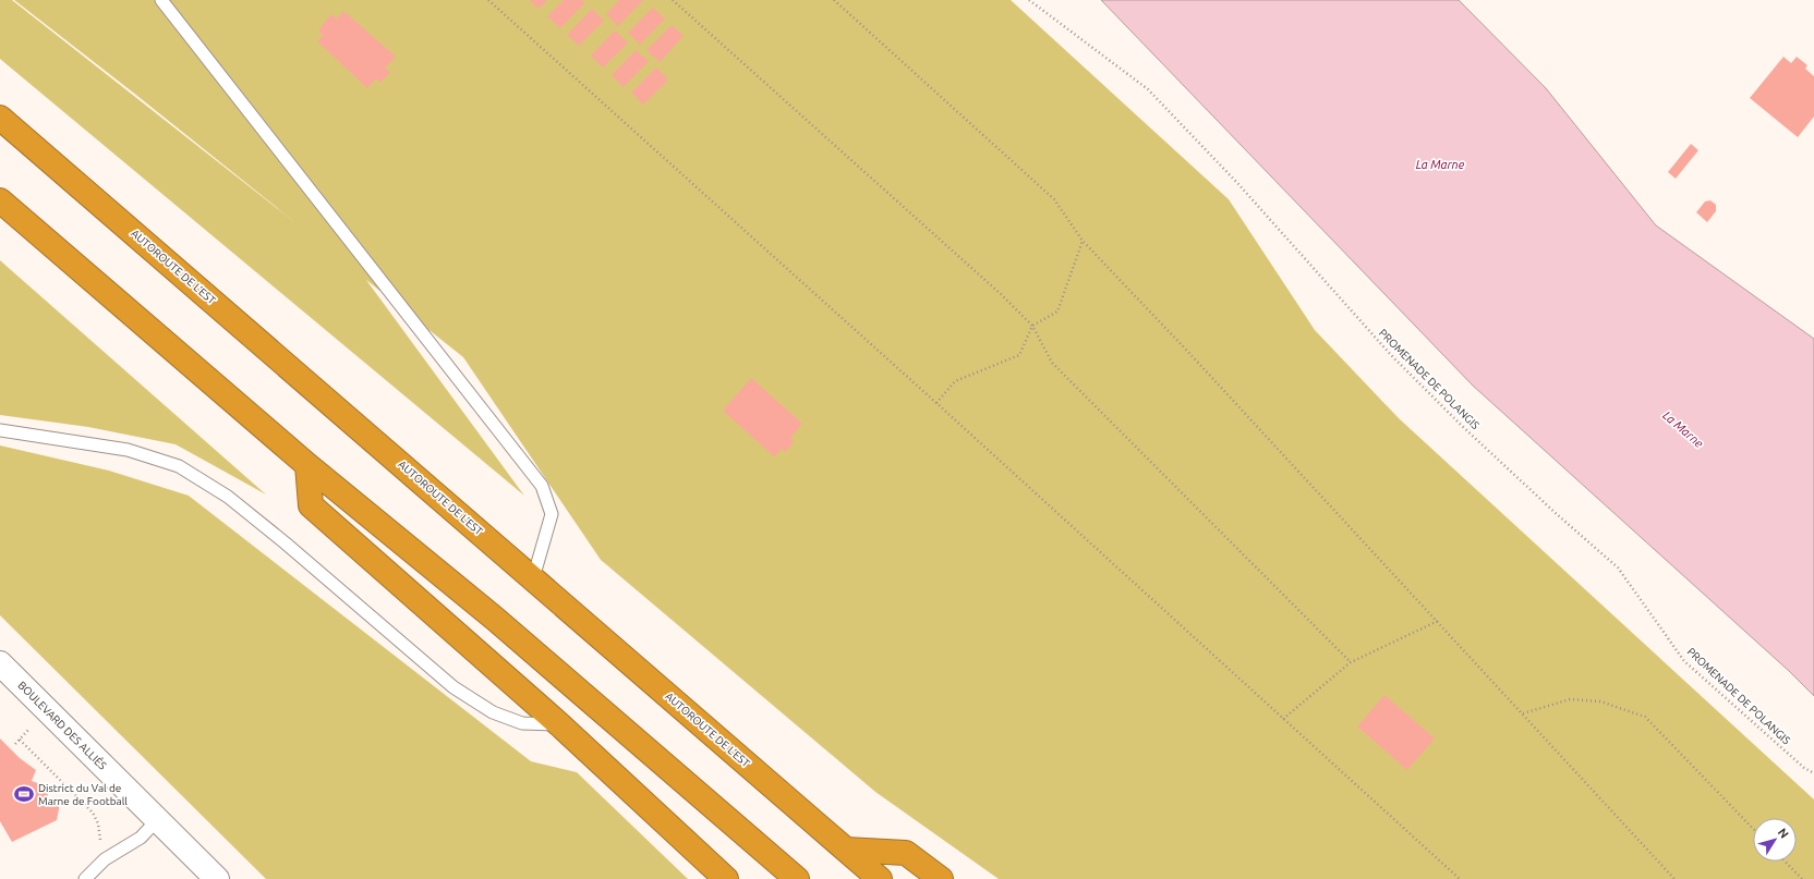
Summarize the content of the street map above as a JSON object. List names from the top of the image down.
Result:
{
  "streets": {
    "highway": ["AUTOROUTE DE L’EST"],
    "street": ["BOULEVARD DES ALLIÉS"],
    "path": ["PROMENADE DE POLANGIS"]
  },
  "water": ["La Marne"],
  "places": {
    "sports": ["District du Val de Marne de Football"]
  },
  "north": "top right"
}
